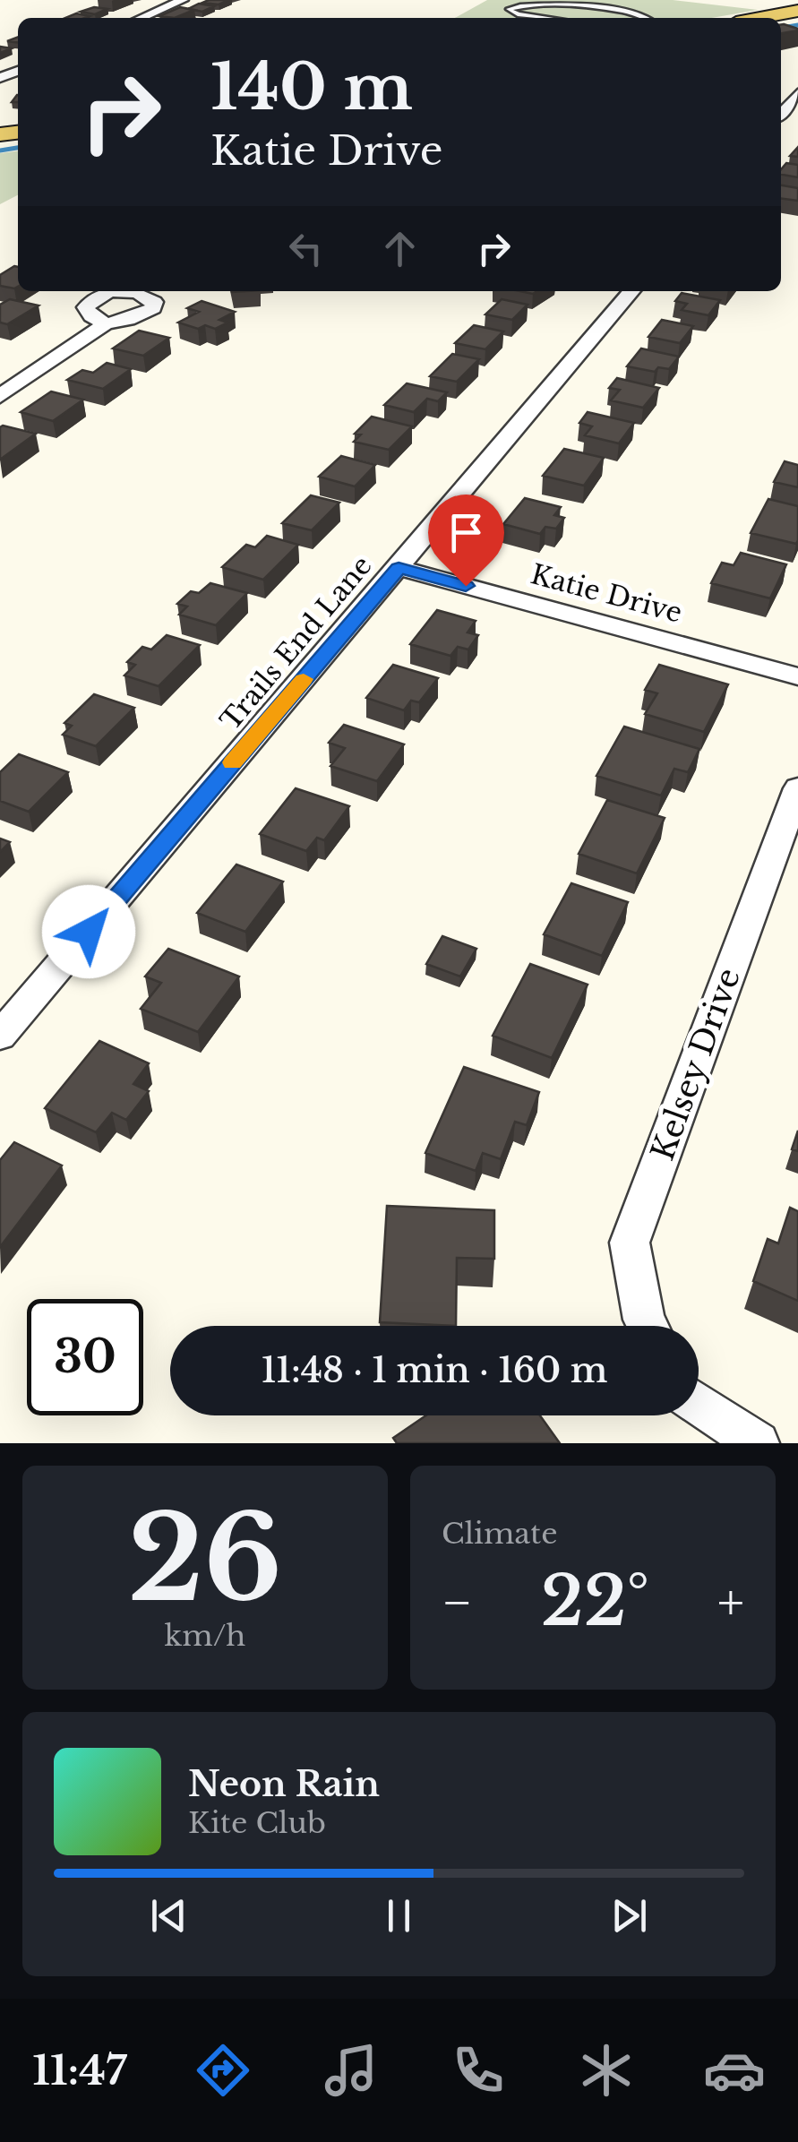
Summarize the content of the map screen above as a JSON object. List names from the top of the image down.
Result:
{
  "streets": {
    "street": ["Katie Drive", "Trails End Lane", "Kelsey Drive"]
  },
  "crossings": [
    ["Katie Drive", "Trails End Lane"]
  ],
  "page": {
    "turn": ["140 m", "Katie Drive"],
    "limit": "30",
    "trip": "11:48 · 1 min · 160 m",
    "tile": [
      ["26", "km/h"],
      "Climate"
    ],
    "heat": ["−", "22°", "+"],
    "song": ["Neon Rain", "Kite Club"],
    "tabs": "11:47"
  }
}
